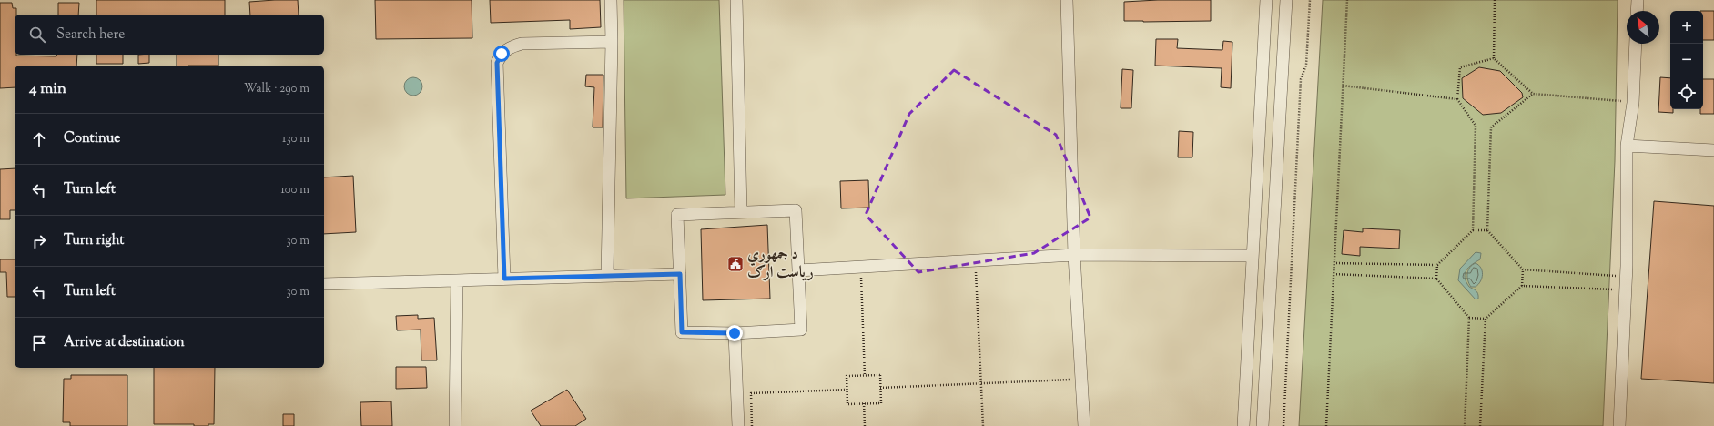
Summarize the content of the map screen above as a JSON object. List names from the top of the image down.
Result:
{
  "places": {
    "public building": ["د جمهوري ریاست ارګ"]
  },
  "north": "top left",
  "page": {
    "map_buttons": ["+", "−"],
    "search": "Search here",
    "heading": ["4 min", "Walk · 290 m"],
    "list": [
      ["Continue", "130 m"],
      ["Turn left", "100 m"],
      ["Turn right", "30 m"],
      ["Turn left", "30 m"],
      "Arrive at destination"
    ]
  }
}
